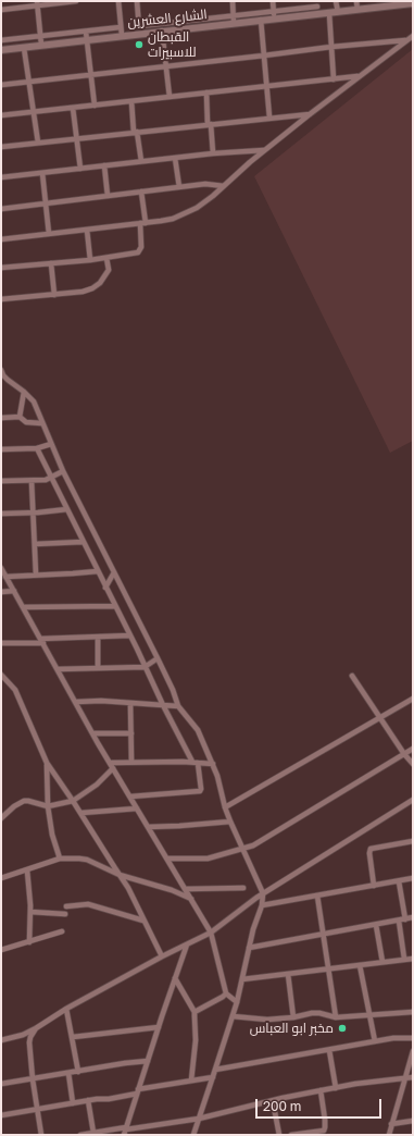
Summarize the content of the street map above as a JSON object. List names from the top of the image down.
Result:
{
  "streets": {
    "street": ["الشارع العشرين"]
  },
  "places": ["القبطان للاسبيرات", "مخبر ابو العباس"],
  "scale_bar": "200 m"
}
